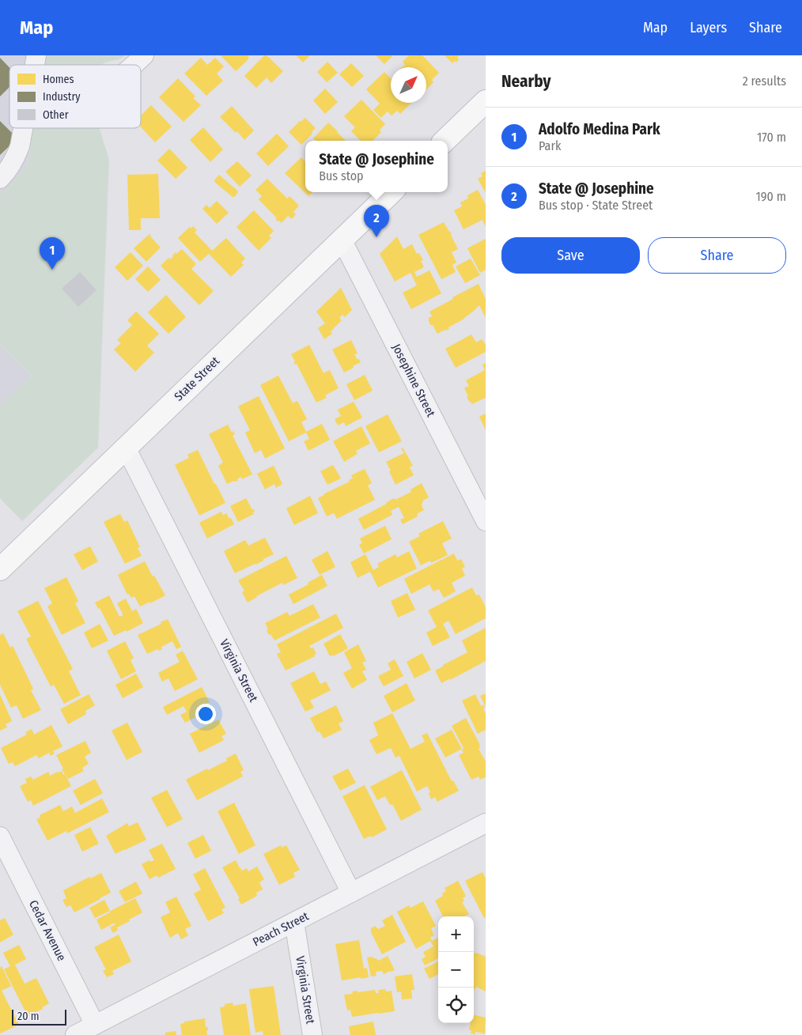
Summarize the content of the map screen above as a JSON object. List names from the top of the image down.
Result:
{
  "streets": {
    "main road": ["State Street"],
    "street": [
      "Josephine Street",
      "Virginia Street",
      "Peach Street",
      "Cedar Avenue"
    ]
  },
  "crossings": [
    ["State Street", "Josephine Street"],
    ["State Street", "Virginia Street"],
    ["Virginia Street", "Peach Street"],
    ["Peach Street", "Cedar Avenue"]
  ],
  "legend": ["Homes", "Industry", "Other"],
  "scale_bar": "20 m",
  "north": "top right",
  "page": {
    "header": "Map",
    "nav": ["Map", "Layers", "Share"],
    "heading": ["Nearby", "2 results"],
    "list": [
      {
        "mark": "1",
        "name": "Adolfo Medina Park",
        "note": "Park",
        "value": "170 m"
      },
      {
        "mark": "2",
        "name": "State @ Josephine",
        "note": "Bus stop · State Street",
        "value": "190 m"
      }
    ],
    "popup": ["State @ Josephine", "Bus stop"],
    "pins": ["2", "1"],
    "buttons": ["Save", "Share"],
    "map_buttons": ["+", "−"],
    "scale": "20 m"
  }
}
